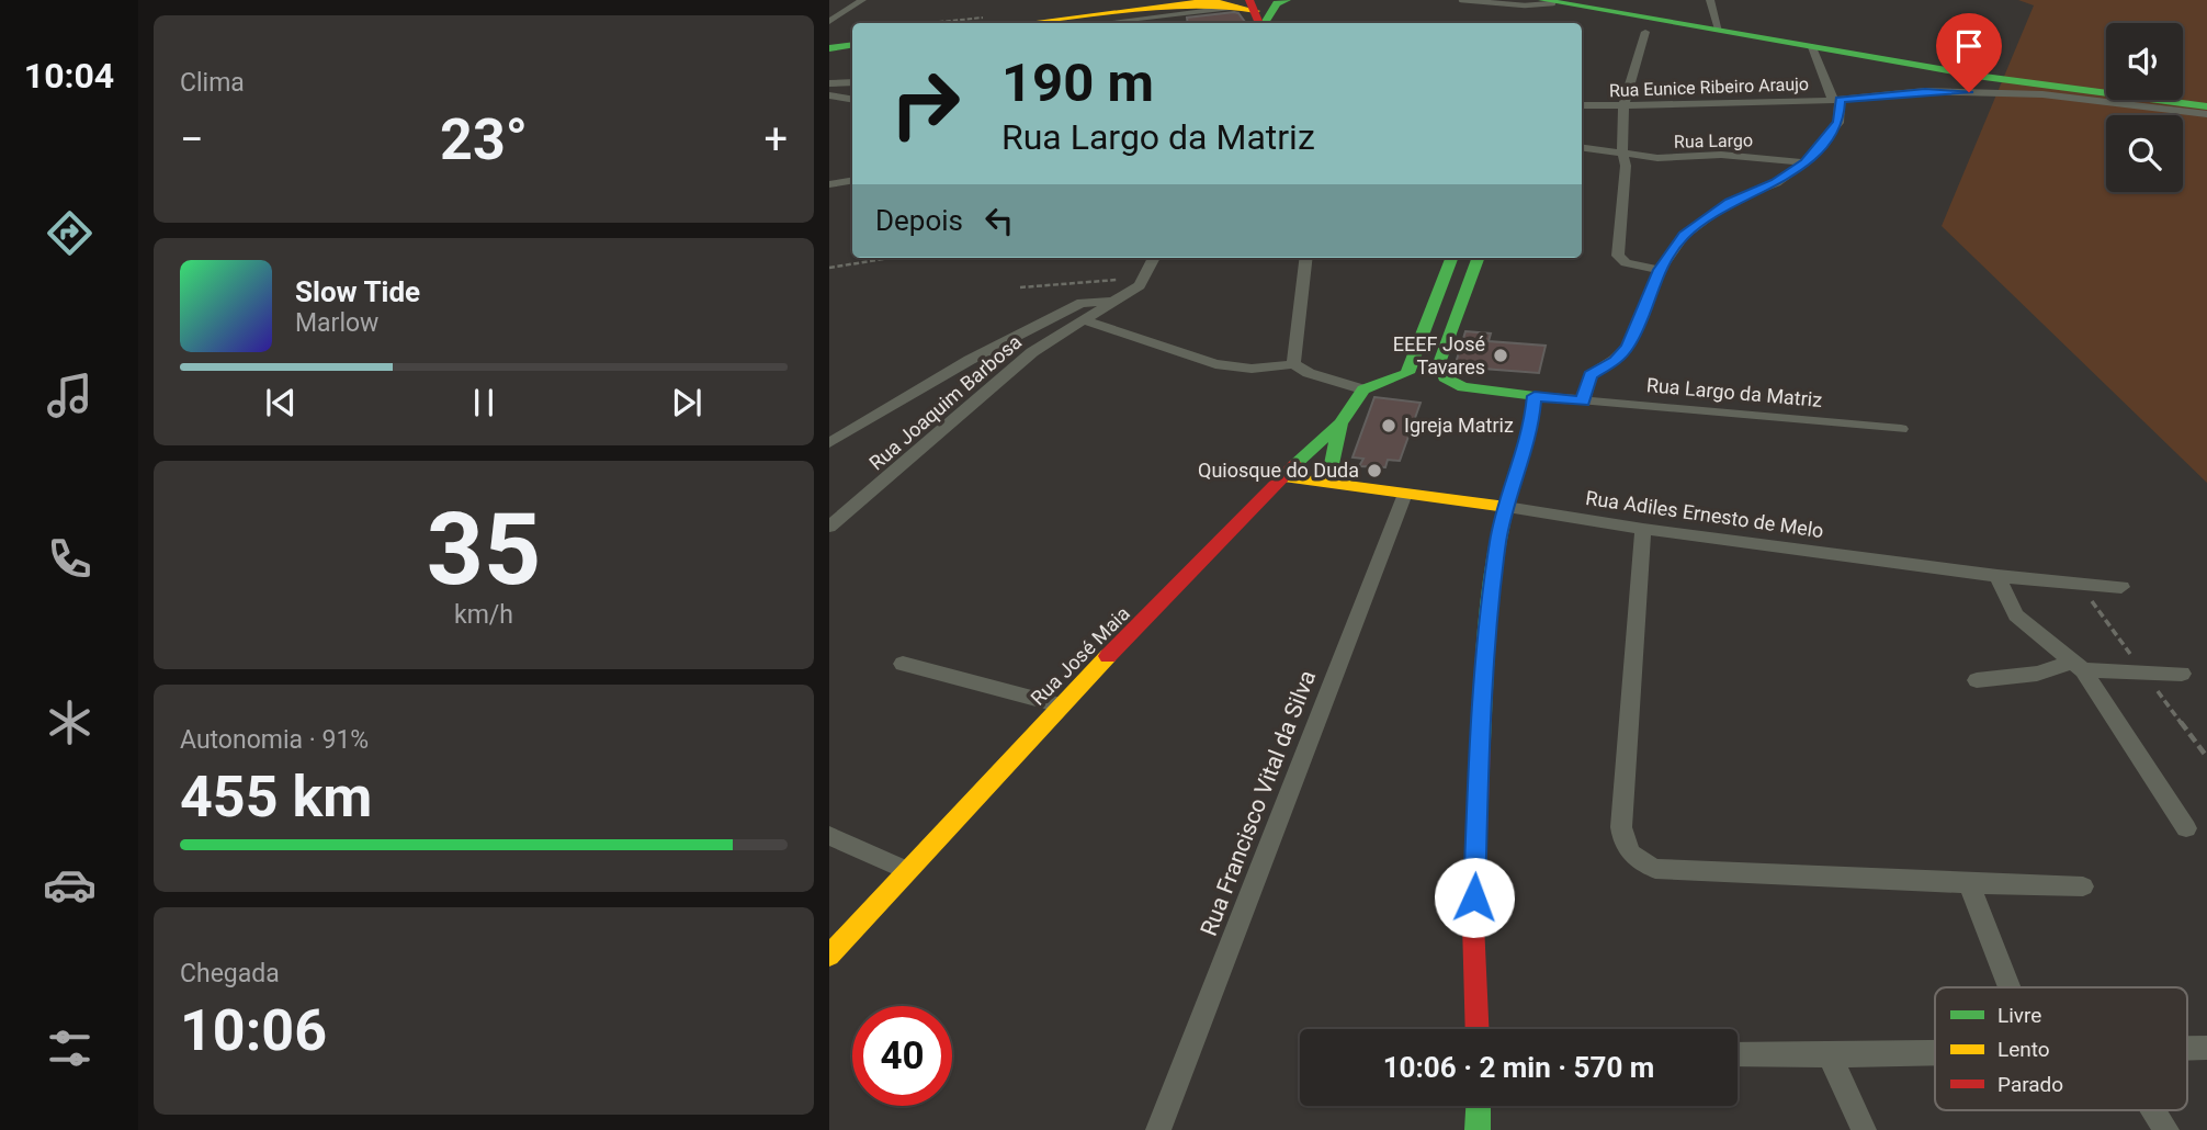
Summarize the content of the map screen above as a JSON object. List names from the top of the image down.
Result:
{
  "streets": {
    "main road": ["Rua Largo da Matriz", "Rua Adiles Ernesto de Melo", "Rua José Maia"],
    "street": [
      "Rua Eunice Ribeiro Araujo",
      "Rua Largo",
      "Rua Joaquim Barbosa",
      "Rua Francisco Vital da Silva"
    ]
  },
  "crossings": [
    ["Rua Adiles Ernesto de Melo", "Rua José Maia"],
    ["Rua Adiles Ernesto de Melo", "Rua Francisco Vital da Silva"]
  ],
  "places": ["EEEF José Tavares", "Igreja Matriz", "Quiosque do Duda"],
  "legend": ["Livre", "Lento", "Parado"],
  "page": {
    "tabs": "10:04",
    "tile": [
      "Clima",
      ["35", "km/h"],
      ["Autonomia · 91%", "455 km"],
      ["Chegada", "10:06"]
    ],
    "turn": ["190 m", "Rua Largo da Matriz"],
    "heat": ["−", "23°", "+"],
    "then": "Depois",
    "song": ["Slow Tide", "Marlow"],
    "limit": "40",
    "trip": "10:06 · 2 min · 570 m"
  }
}
